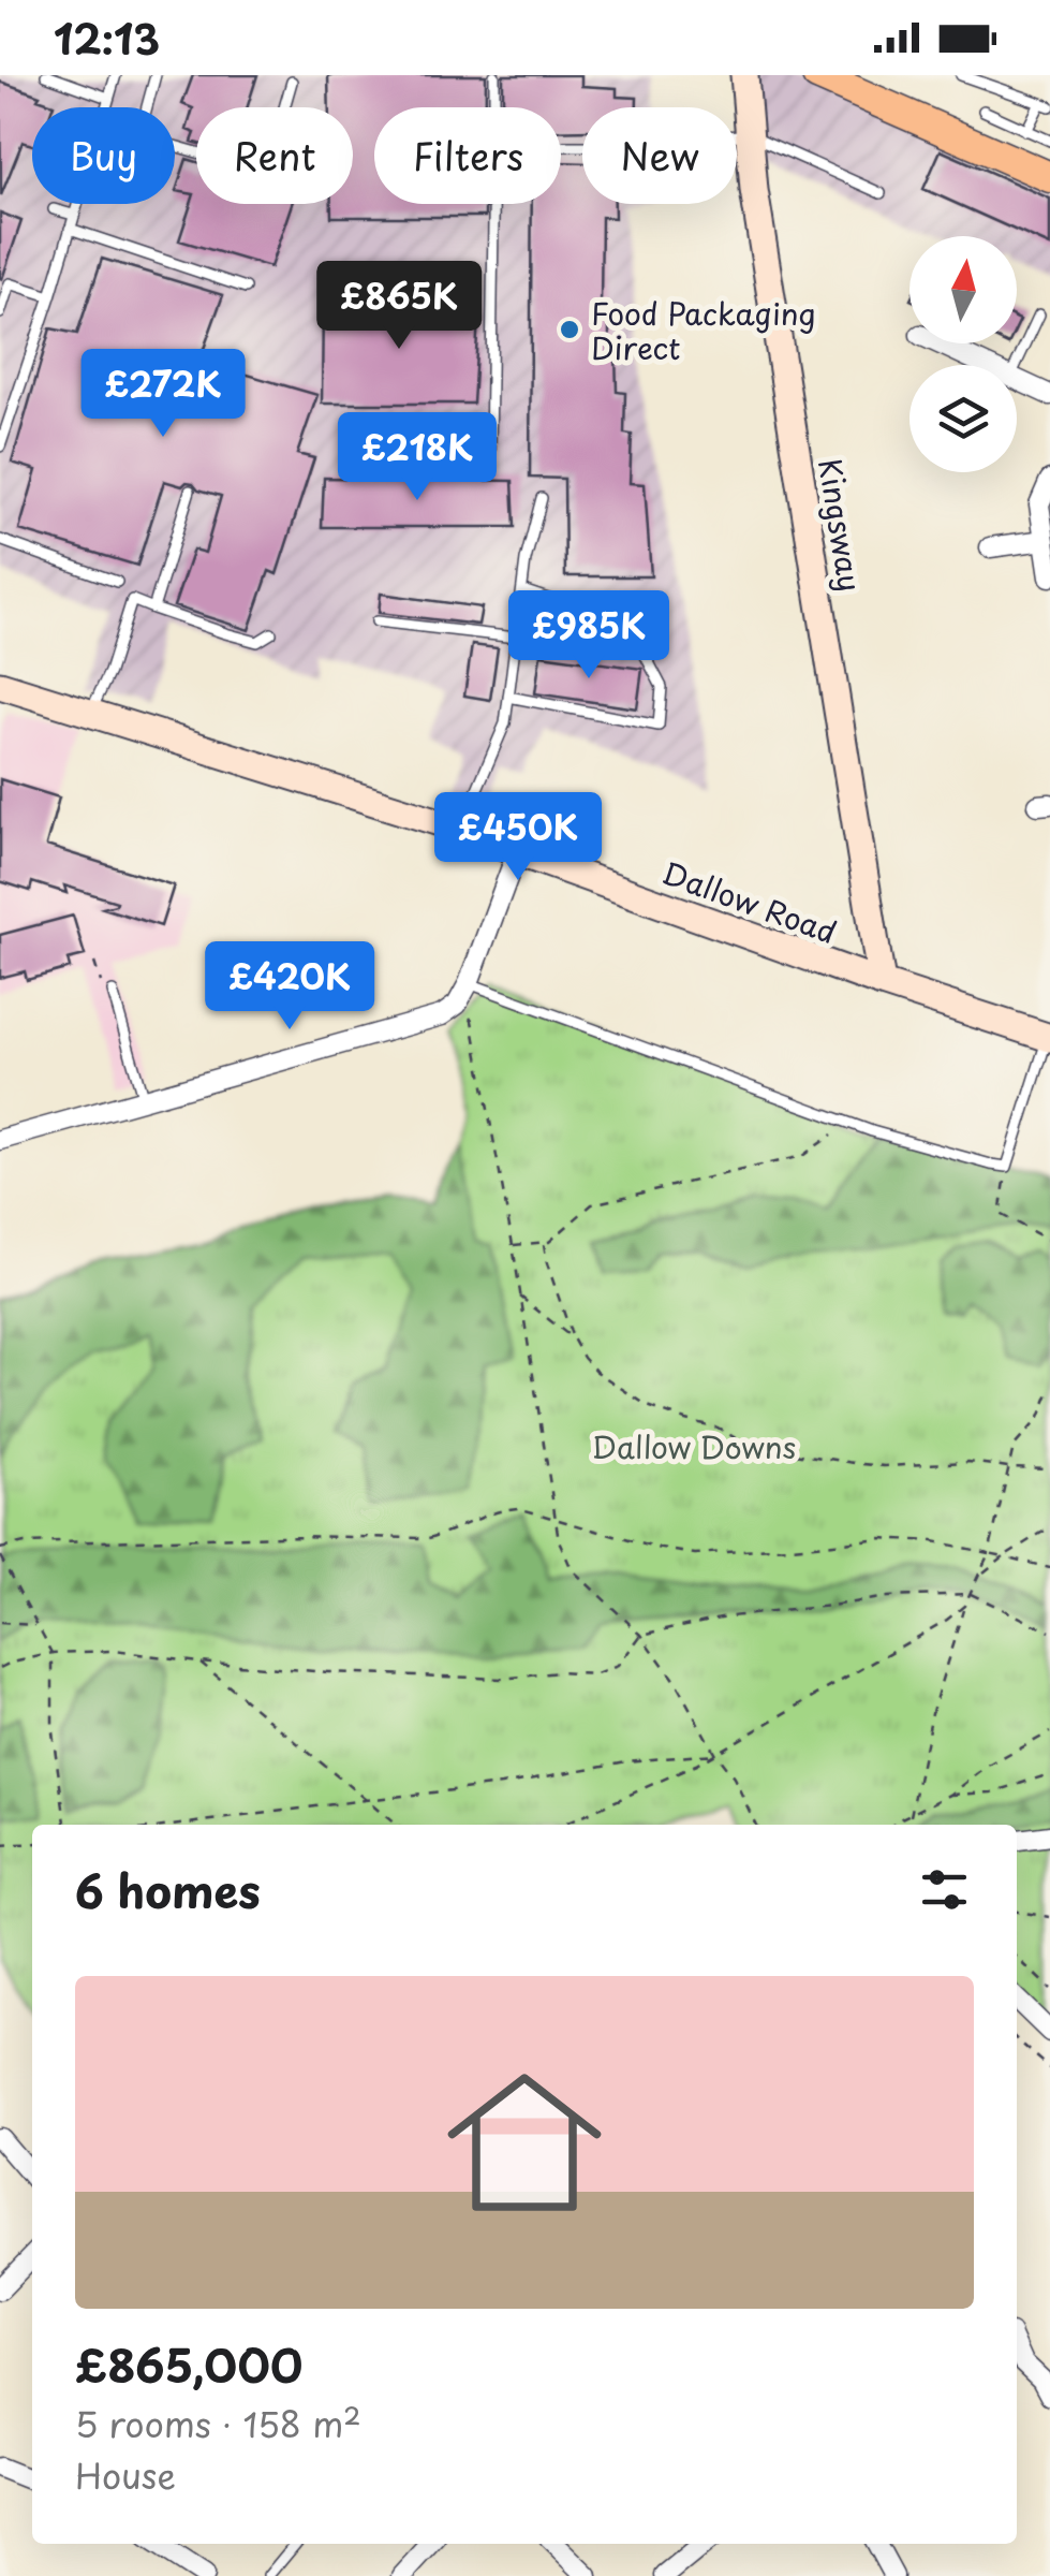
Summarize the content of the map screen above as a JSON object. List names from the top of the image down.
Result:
{
  "streets": {
    "street": ["Kingsway", "Dallow Road"]
  },
  "crossings": [
    ["Kingsway", "Dallow Road"]
  ],
  "parks": ["Dallow Downs"],
  "places": ["Food Packaging Direct"],
  "north": "top",
  "page": {
    "status": "12:13",
    "chip": [
      "Buy",
      "Rent",
      "Filters",
      "New"
    ],
    "price": [
      "£865K",
      "£272K",
      "£218K",
      "£985K",
      "£450K",
      "£420K"
    ],
    "heading": "6 homes",
    "list": [
      {
        "name": "£865,000",
        "note": "5 rooms · 158 m² · House"
      }
    ]
  }
}
